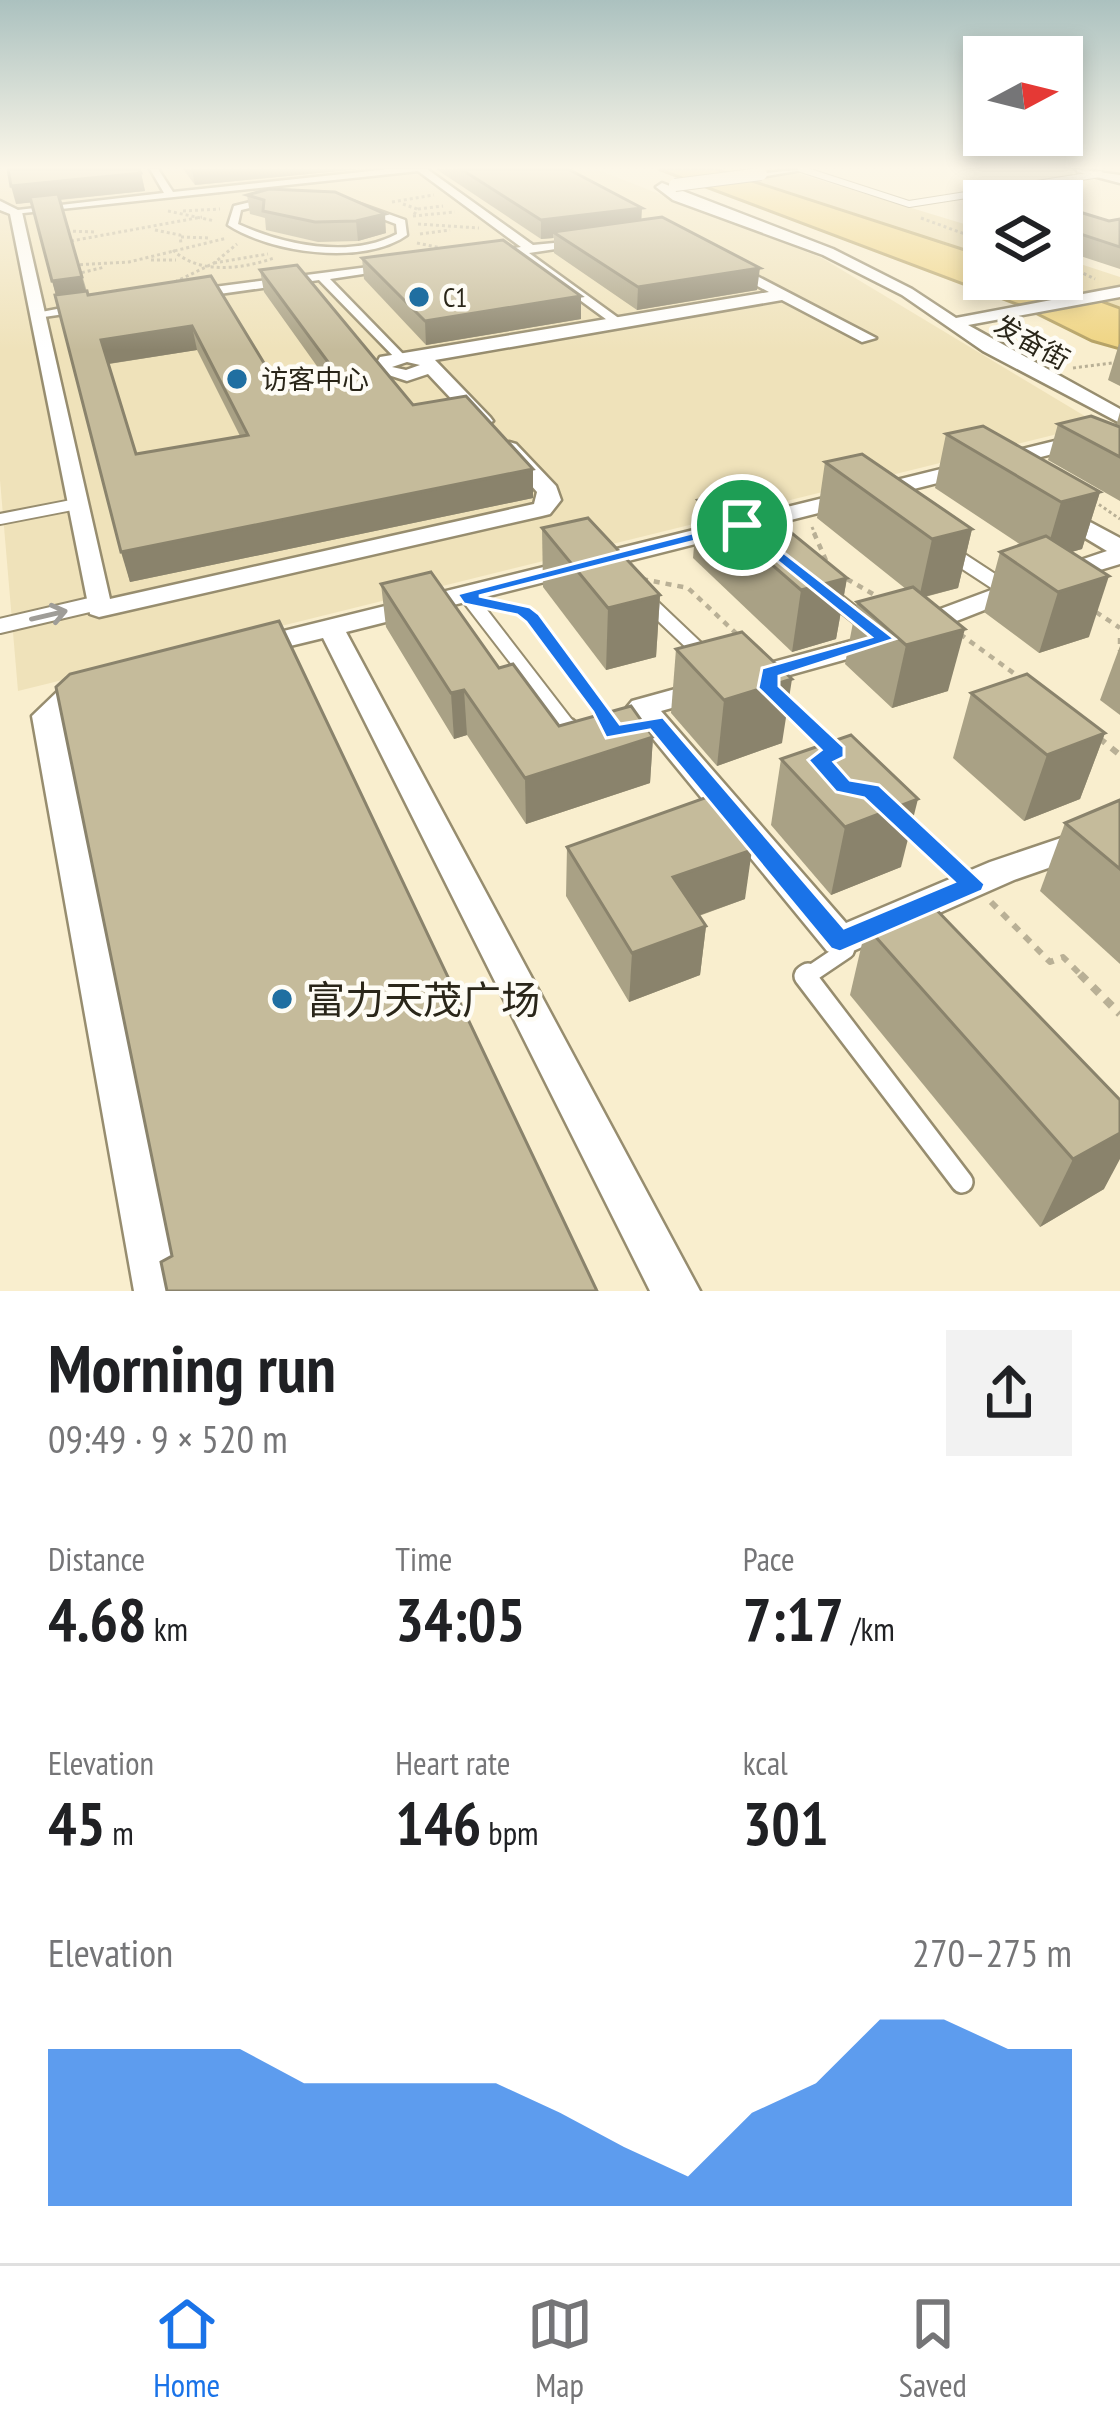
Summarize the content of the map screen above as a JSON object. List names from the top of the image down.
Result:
{
  "streets": {
    "street": ["发奋街"]
  },
  "places": ["C1", "访客中心", "富力天茂广场"],
  "north": "right",
  "page": {
    "heading": ["Morning run", "09:49 · 9 × 520 m"],
    "stats": [
      ["Distance", "4.68 km"],
      ["Time", "34:05"],
      ["Pace", "7:17 /km"],
      ["Elevation", "45 m"],
      ["Heart rate", "146 bpm"],
      ["kcal", "301"]
    ],
    "chart": ["Elevation", "270–275 m"],
    "tabs": ["Home", "Map", "Saved"]
  }
}
